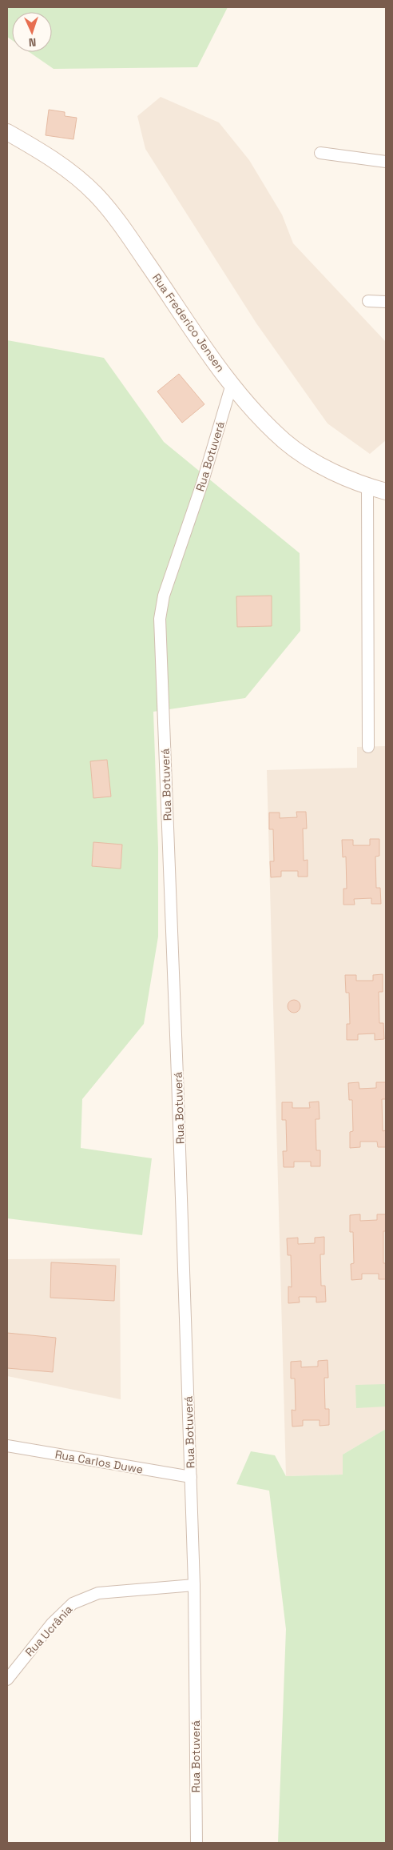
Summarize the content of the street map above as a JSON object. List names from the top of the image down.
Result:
{
  "streets": {
    "main road": ["Rua Frederico Jensen"],
    "street": ["Rua Botuverá", "Rua Carlos Duwe", "Rua Ucrânia"]
  },
  "crossings": [
    ["Rua Frederico Jensen", "Rua Botuverá"],
    ["Rua Botuverá", "Rua Carlos Duwe"],
    ["Rua Botuverá", "Rua Ucrânia"]
  ],
  "north": "bottom"
}
